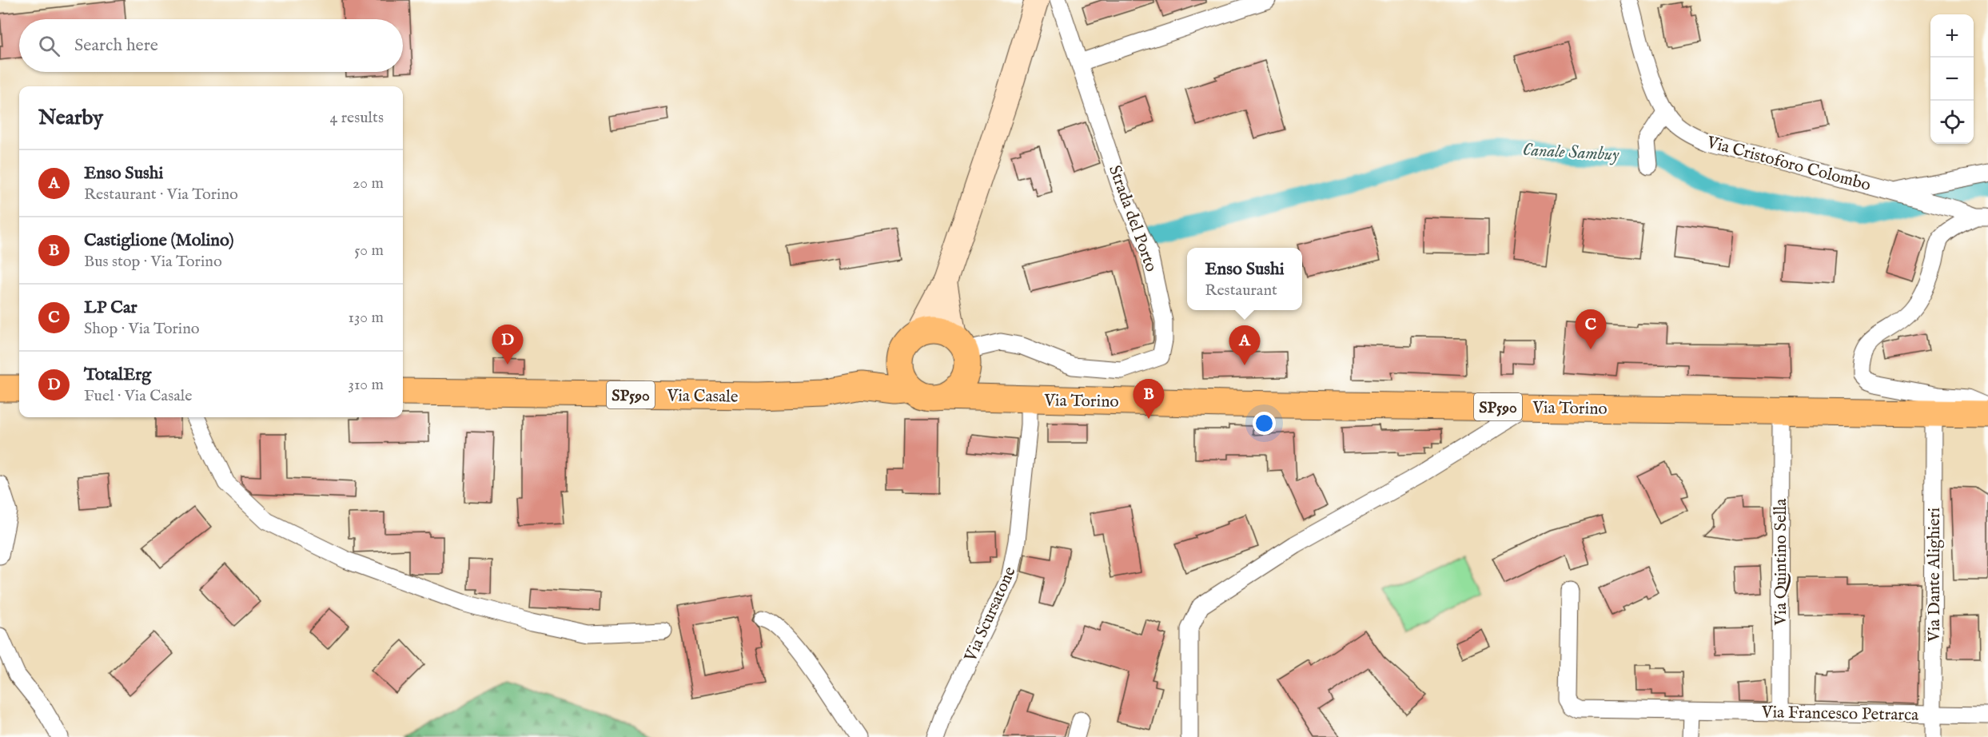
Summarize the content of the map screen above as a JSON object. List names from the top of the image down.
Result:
{
  "streets": {
    "main road": ["SP590", "Via Casale", "Via Torino"],
    "street": [
      "Via Cristoforo Colombo",
      "Strada del Porto",
      "Via Quintino Sella",
      "Via Dante Alighieri",
      "Via Scursatone",
      "Via Francesco Petrarca"
    ]
  },
  "crossings": [
    ["Strada del Porto", "SP590"],
    ["SP590", "Via Casale"],
    ["SP590", "Via Torino"],
    ["SP590", "Via Scursatone"],
    ["Via Torino", "Via Quintino Sella"],
    ["Via Torino", "Via Dante Alighieri"],
    ["Via Torino", "Via Scursatone"],
    ["Via Quintino Sella", "Via Francesco Petrarca"],
    ["Via Dante Alighieri", "Via Francesco Petrarca"]
  ],
  "water": ["Canale Sambuy"],
  "page": {
    "map_buttons": ["+", "−"],
    "search": "Search here",
    "heading": ["Nearby", "4 results"],
    "list": [
      {
        "mark": "A",
        "name": "Enso Sushi",
        "note": "Restaurant · Via Torino",
        "value": "20 m"
      },
      {
        "mark": "B",
        "name": "Castiglione (Molino)",
        "note": "Bus stop · Via Torino",
        "value": "50 m"
      },
      {
        "mark": "C",
        "name": "LP Car",
        "note": "Shop · Via Torino",
        "value": "130 m"
      },
      {
        "mark": "D",
        "name": "TotalErg",
        "note": "Fuel · Via Casale",
        "value": "310 m"
      }
    ],
    "popup": ["Enso Sushi", "Restaurant"],
    "pins": [
      "C",
      "D",
      "A",
      "B"
    ]
  }
}
